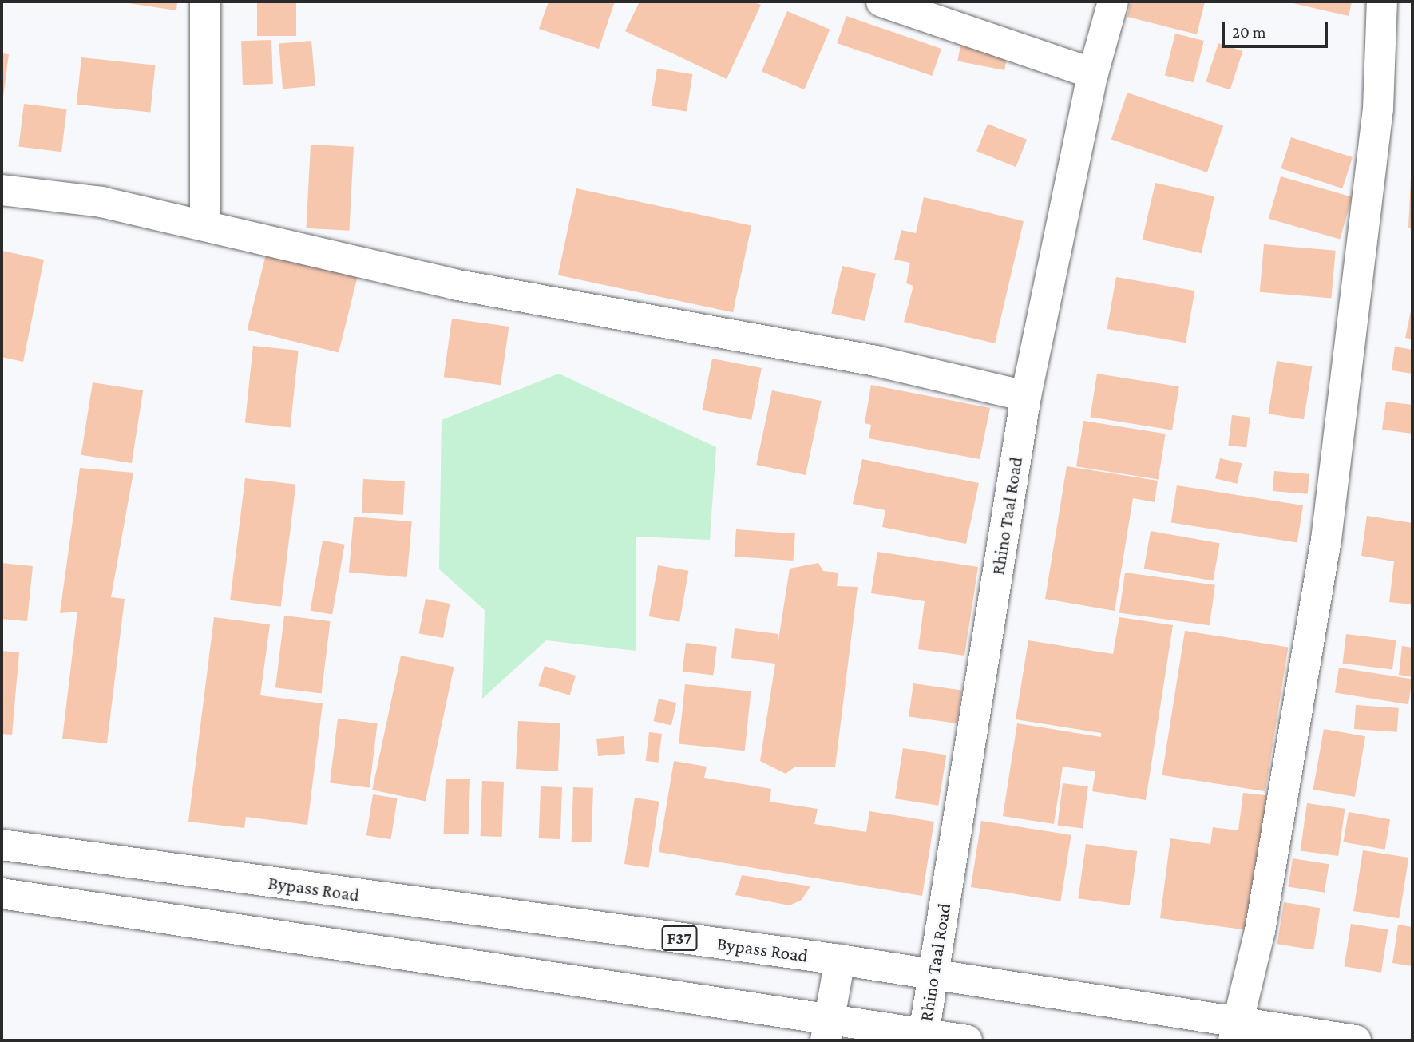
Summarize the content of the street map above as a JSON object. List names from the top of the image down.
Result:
{
  "streets": {
    "main road": ["Rhino Taal Road", "Bypass Road", "F37"]
  },
  "crossings": [
    ["Rhino Taal Road", "Bypass Road"]
  ],
  "scale_bar": "20 m"
}
